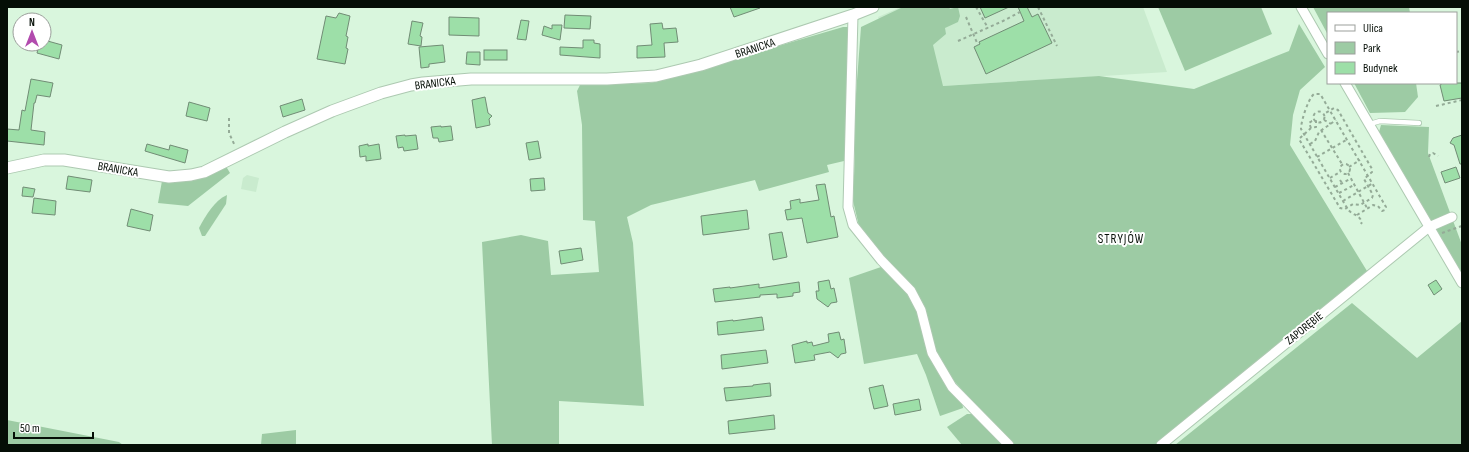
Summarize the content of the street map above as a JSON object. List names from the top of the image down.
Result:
{
  "streets": {
    "street": ["BRANICKA", "ZAPORĘBIE"]
  },
  "districts": ["STRYJÓW"],
  "legend": ["Ulica", "Park", "Budynek"],
  "scale_bar": "50 m",
  "north": "top"
}
